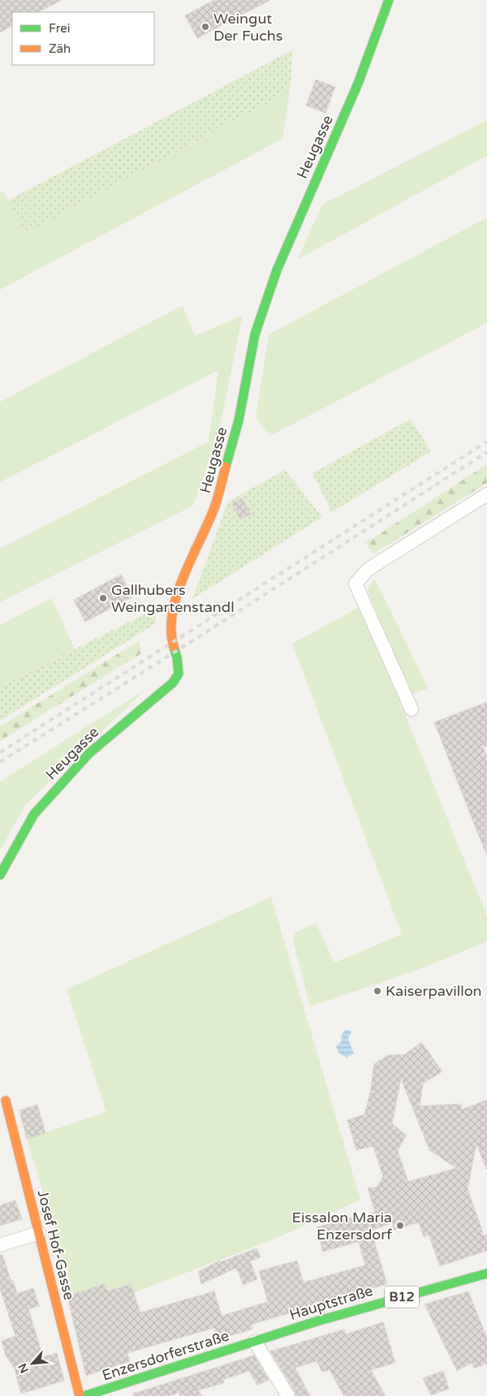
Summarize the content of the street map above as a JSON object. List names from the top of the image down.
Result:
{
  "streets": {
    "street": [
      "Heugasse",
      "Josef Hof-Gasse",
      "B12",
      "Hauptstraße",
      "Enzersdorferstraße"
    ]
  },
  "crossings": [
    ["Hauptstraße", "Enzersdorferstraße"]
  ],
  "places": [
    "Weingut Der Fuchs",
    "Gallhubers Weingartenstandl",
    "Kaiserpavillon",
    "Eissalon Maria Enzersdorf"
  ],
  "legend": ["Frei", "Zäh"],
  "north": "bottom left"
}
